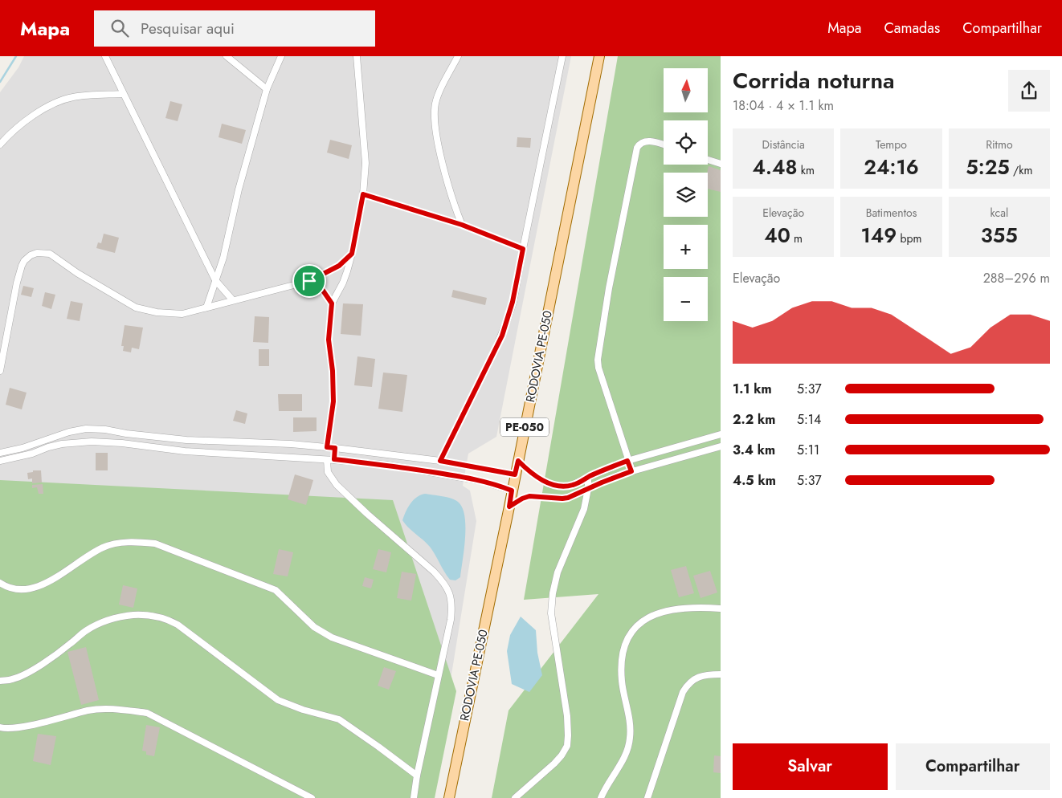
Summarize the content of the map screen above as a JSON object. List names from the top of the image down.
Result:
{
  "streets": {
    "main road": ["RODOVIA PE-050", "PE-050"]
  },
  "north": "top",
  "page": {
    "header": "Mapa",
    "search": "Pesquisar aqui",
    "nav": ["Mapa", "Camadas", "Compartilhar"],
    "heading": ["Corrida noturna", "18:04 · 4 × 1.1 km"],
    "map_buttons": ["+", "−"],
    "stats": [
      ["Distância", "4.48 km"],
      ["Tempo", "24:16"],
      ["Ritmo", "5:25 /km"],
      ["Elevação", "40 m"],
      ["Batimentos", "149 bpm"],
      ["kcal", "355"]
    ],
    "chart": ["Elevação", "288–296 m"],
    "list": [
      {
        "name": "1.1 km",
        "note": "5:37"
      },
      {
        "name": "2.2 km",
        "note": "5:14"
      },
      {
        "name": "3.4 km",
        "note": "5:11"
      },
      {
        "name": "4.5 km",
        "note": "5:37"
      }
    ],
    "buttons": ["Salvar", "Compartilhar"]
  }
}
